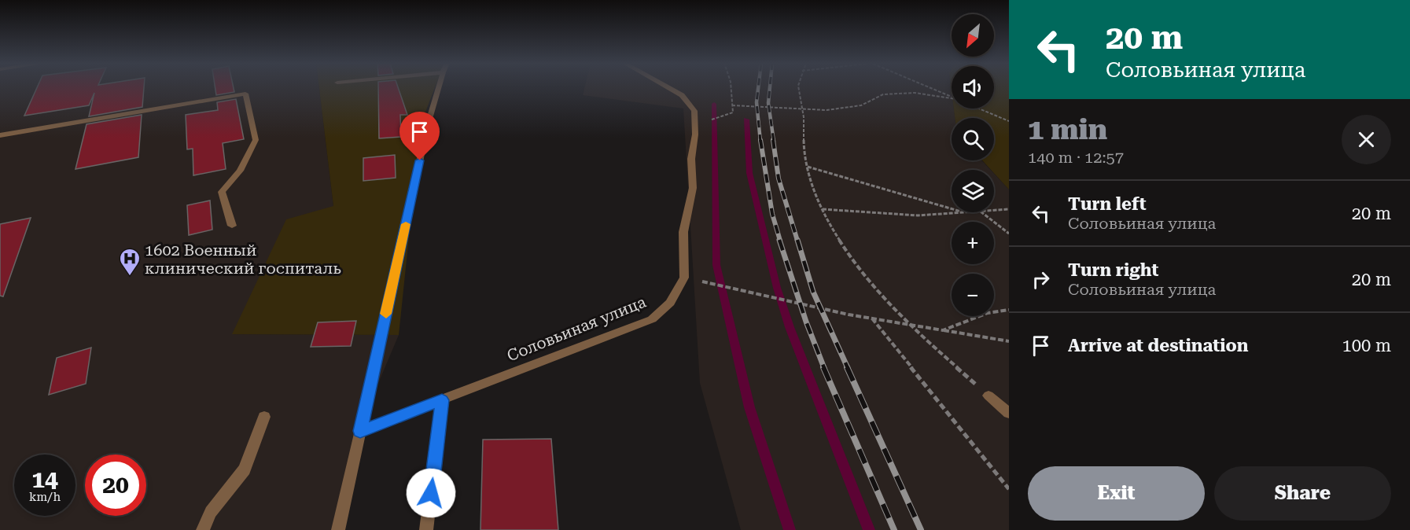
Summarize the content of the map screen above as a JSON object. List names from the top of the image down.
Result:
{
  "streets": {
    "street": ["Соловьиная улица"]
  },
  "places": {
    "hospital": ["1602 Военный клинический госпиталь"]
  },
  "north": "bottom left",
  "page": {
    "turn": ["20 m", "Соловьиная улица"],
    "map_buttons": ["+", "−"],
    "heading": ["1 min", "140 m · 12:57"],
    "list": [
      {
        "name": "Turn left",
        "note": "Соловьиная улица",
        "value": "20 m"
      },
      {
        "name": "Turn right",
        "note": "Соловьиная улица",
        "value": "20 m"
      },
      {
        "name": "Arrive at destination",
        "value": "100 m"
      }
    ],
    "speed": "14 km/h",
    "limit": "20",
    "buttons": ["Exit", "Share"]
  }
}
